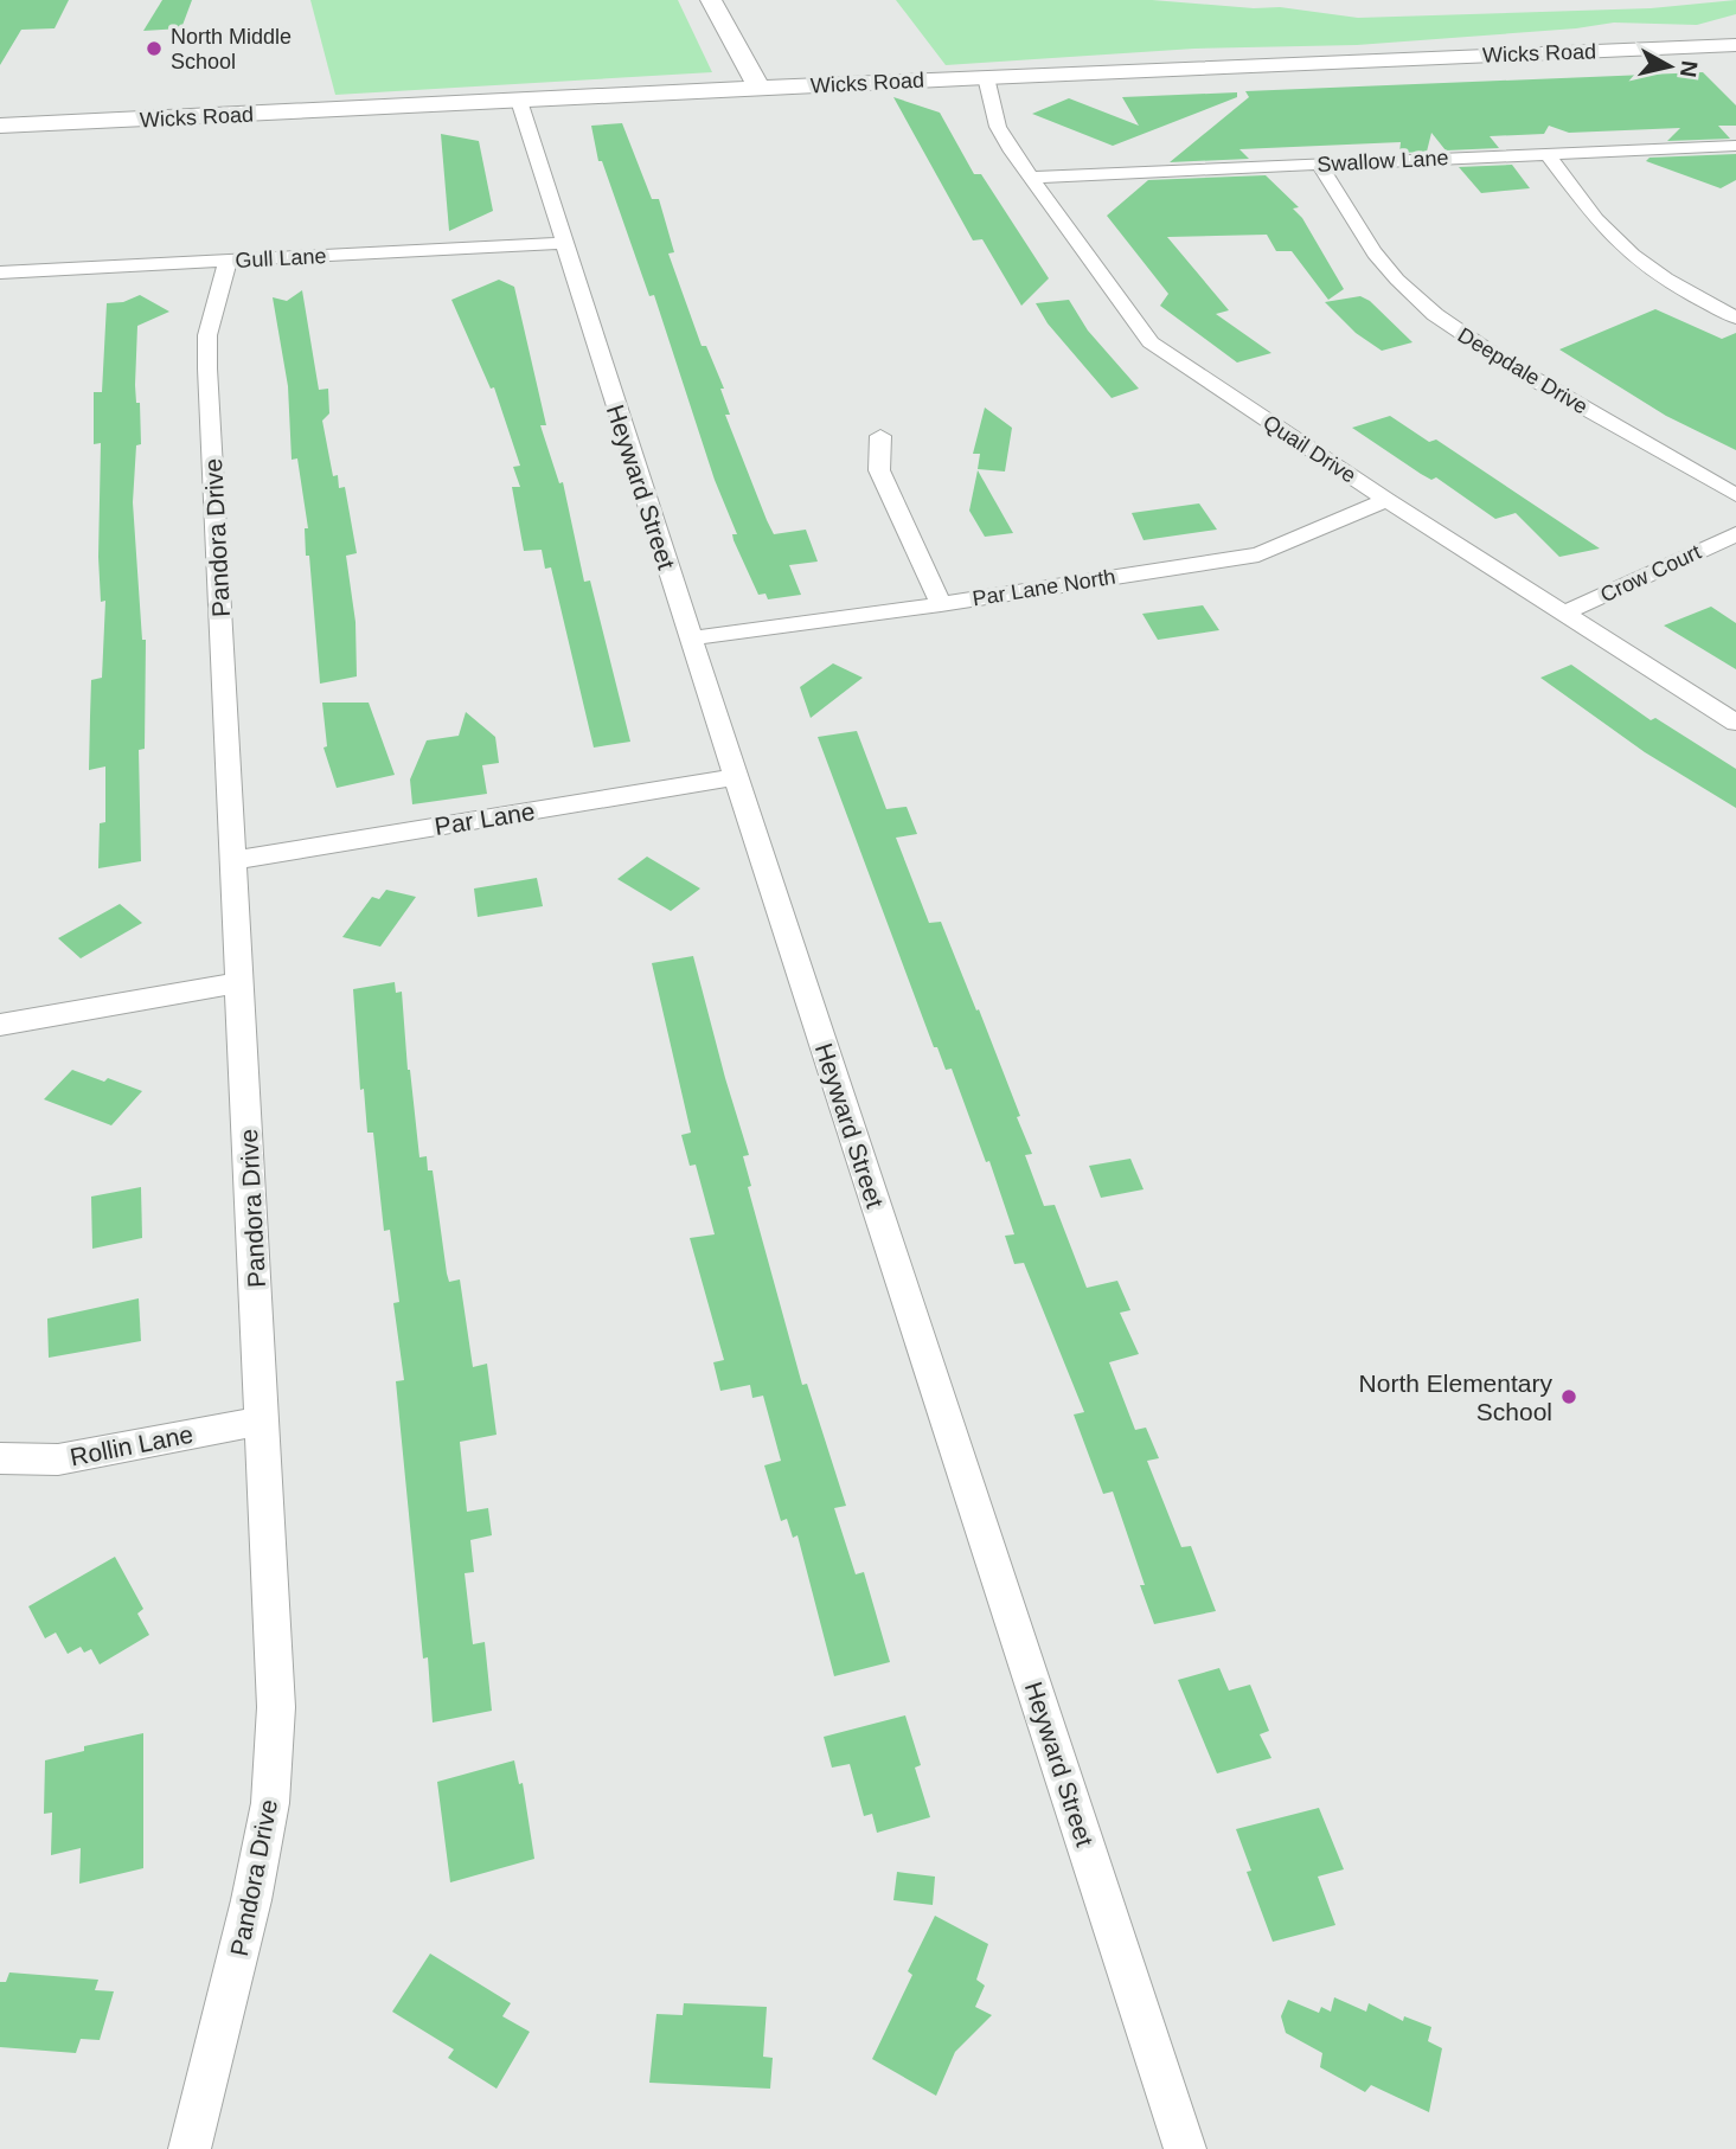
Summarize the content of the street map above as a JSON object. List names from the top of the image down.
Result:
{
  "streets": {
    "main road": ["Wicks Road"],
    "street": [
      "Swallow Lane",
      "Gull Lane",
      "Deepdale Drive",
      "Quail Drive",
      "Heyward Street",
      "Pandora Drive",
      "Crow Court",
      "Par Lane North",
      "Par Lane",
      "Rollin Lane"
    ]
  },
  "crossings": [
    ["Wicks Road", "Quail Drive"],
    ["Wicks Road", "Heyward Street"],
    ["Swallow Lane", "Deepdale Drive"],
    ["Swallow Lane", "Quail Drive"],
    ["Gull Lane", "Heyward Street"],
    ["Gull Lane", "Pandora Drive"],
    ["Quail Drive", "Crow Court"],
    ["Quail Drive", "Par Lane North"],
    ["Heyward Street", "Par Lane North"],
    ["Heyward Street", "Par Lane"],
    ["Pandora Drive", "Par Lane"],
    ["Pandora Drive", "Rollin Lane"]
  ],
  "places": ["North Middle School", "North Elementary School"],
  "north": "right"
}
